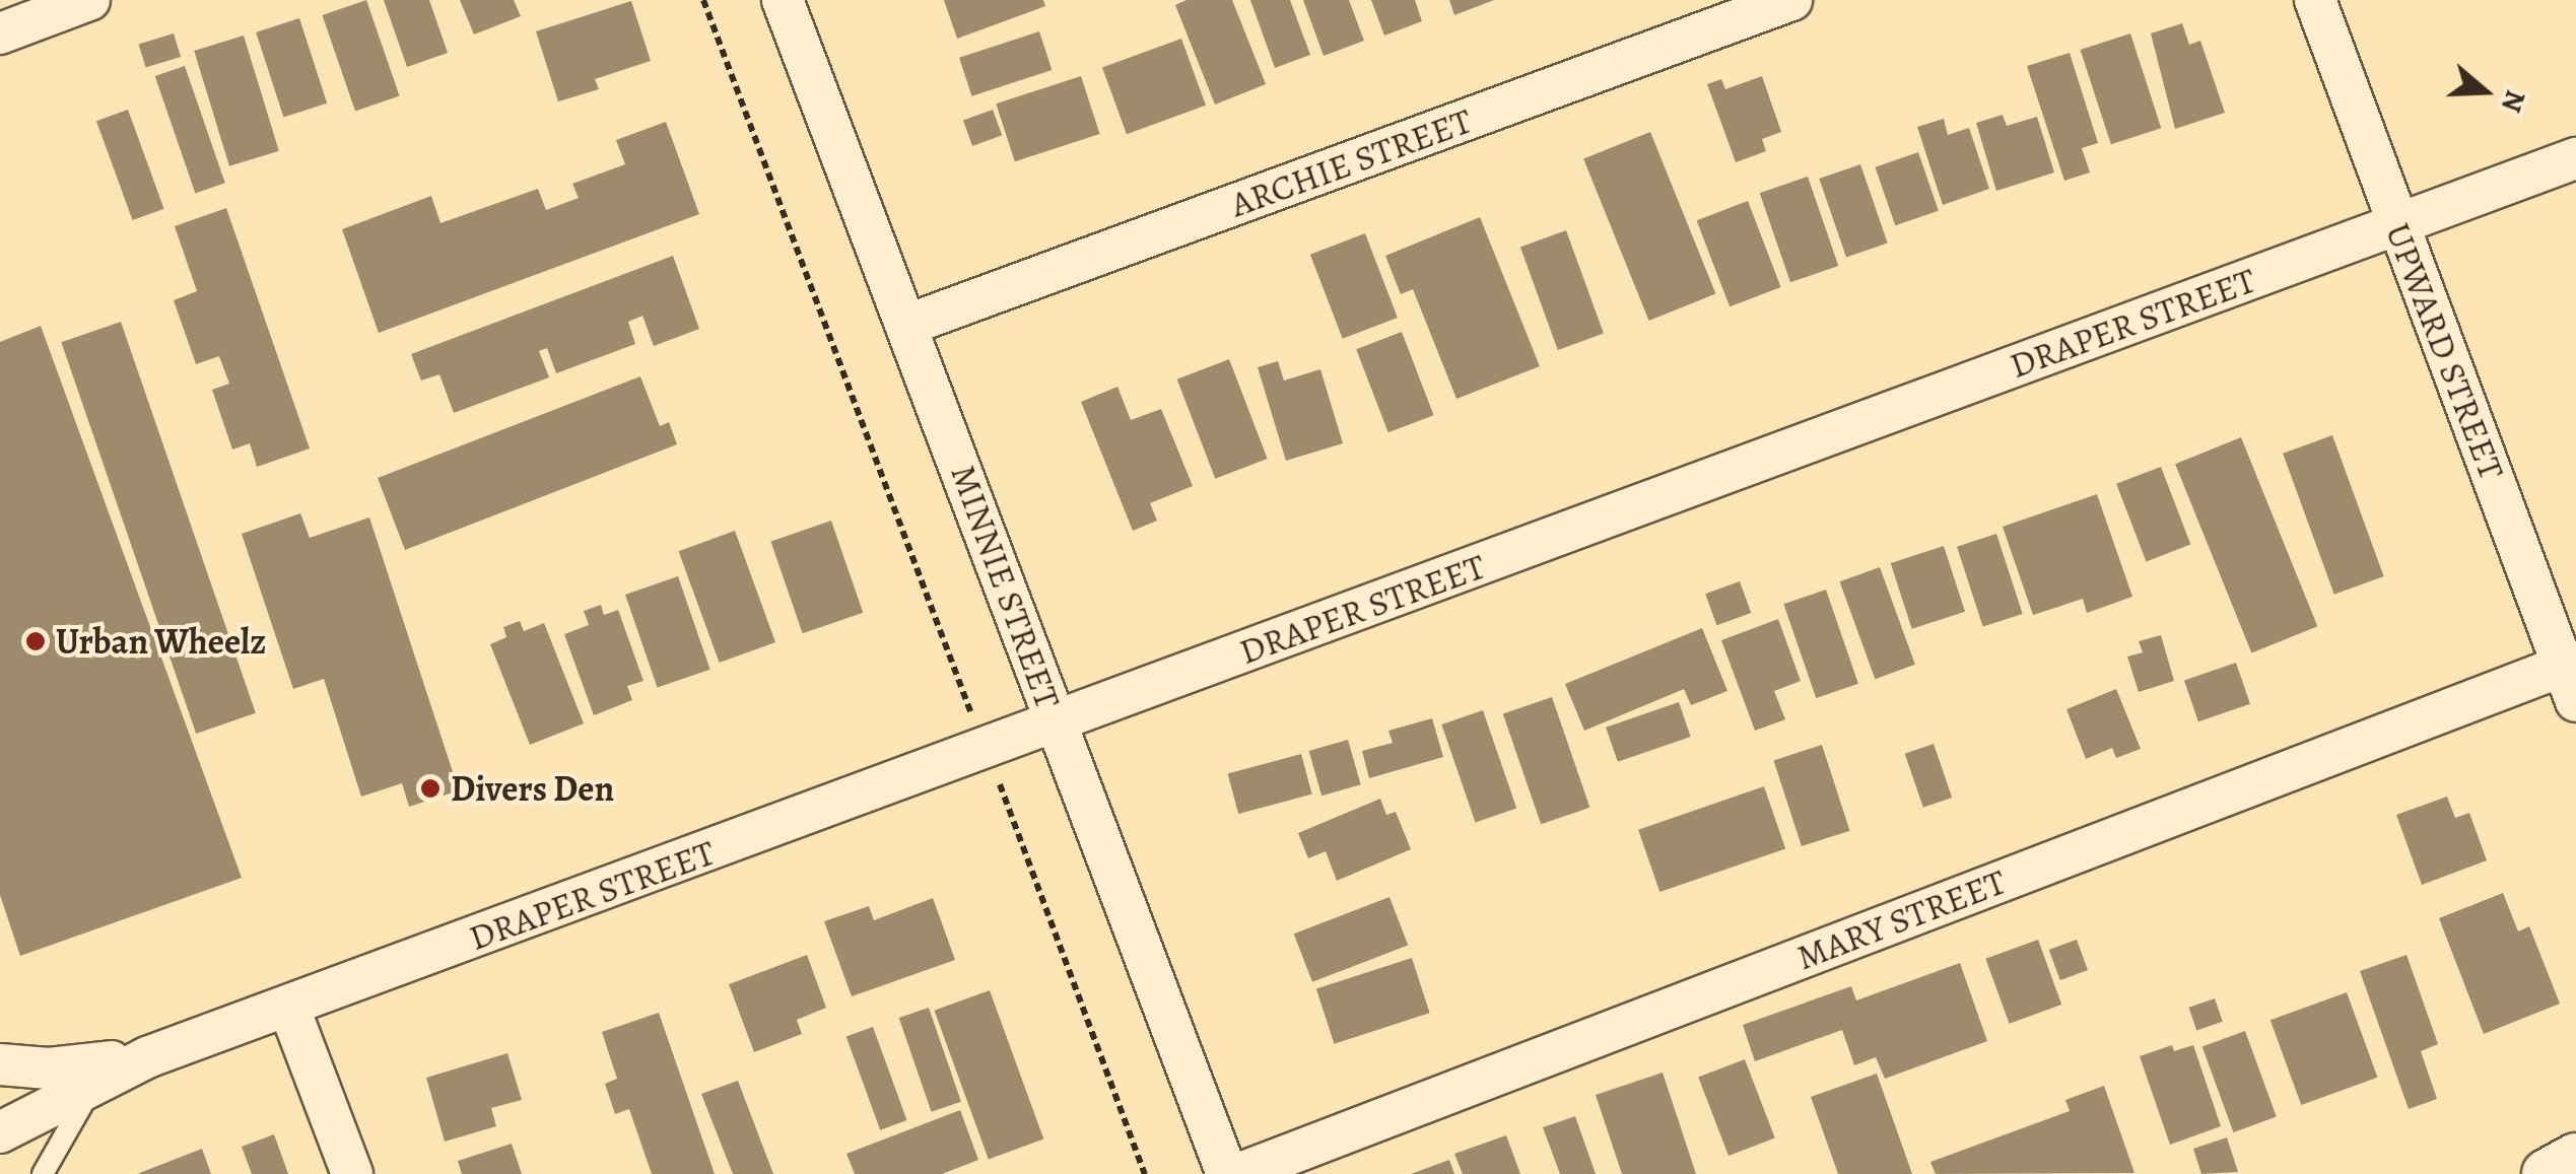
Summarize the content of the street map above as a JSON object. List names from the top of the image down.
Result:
{
  "streets": {
    "street": [
      "ARCHIE STREET",
      "DRAPER STREET",
      "UPWARD STREET",
      "MINNIE STREET",
      "MARY STREET"
    ]
  },
  "crossings": [
    ["ARCHIE STREET", "MINNIE STREET"],
    ["DRAPER STREET", "UPWARD STREET"],
    ["DRAPER STREET", "MINNIE STREET"],
    ["UPWARD STREET", "MARY STREET"]
  ],
  "places": ["Urban Wheelz", "Divers Den"],
  "north": "right"
}
